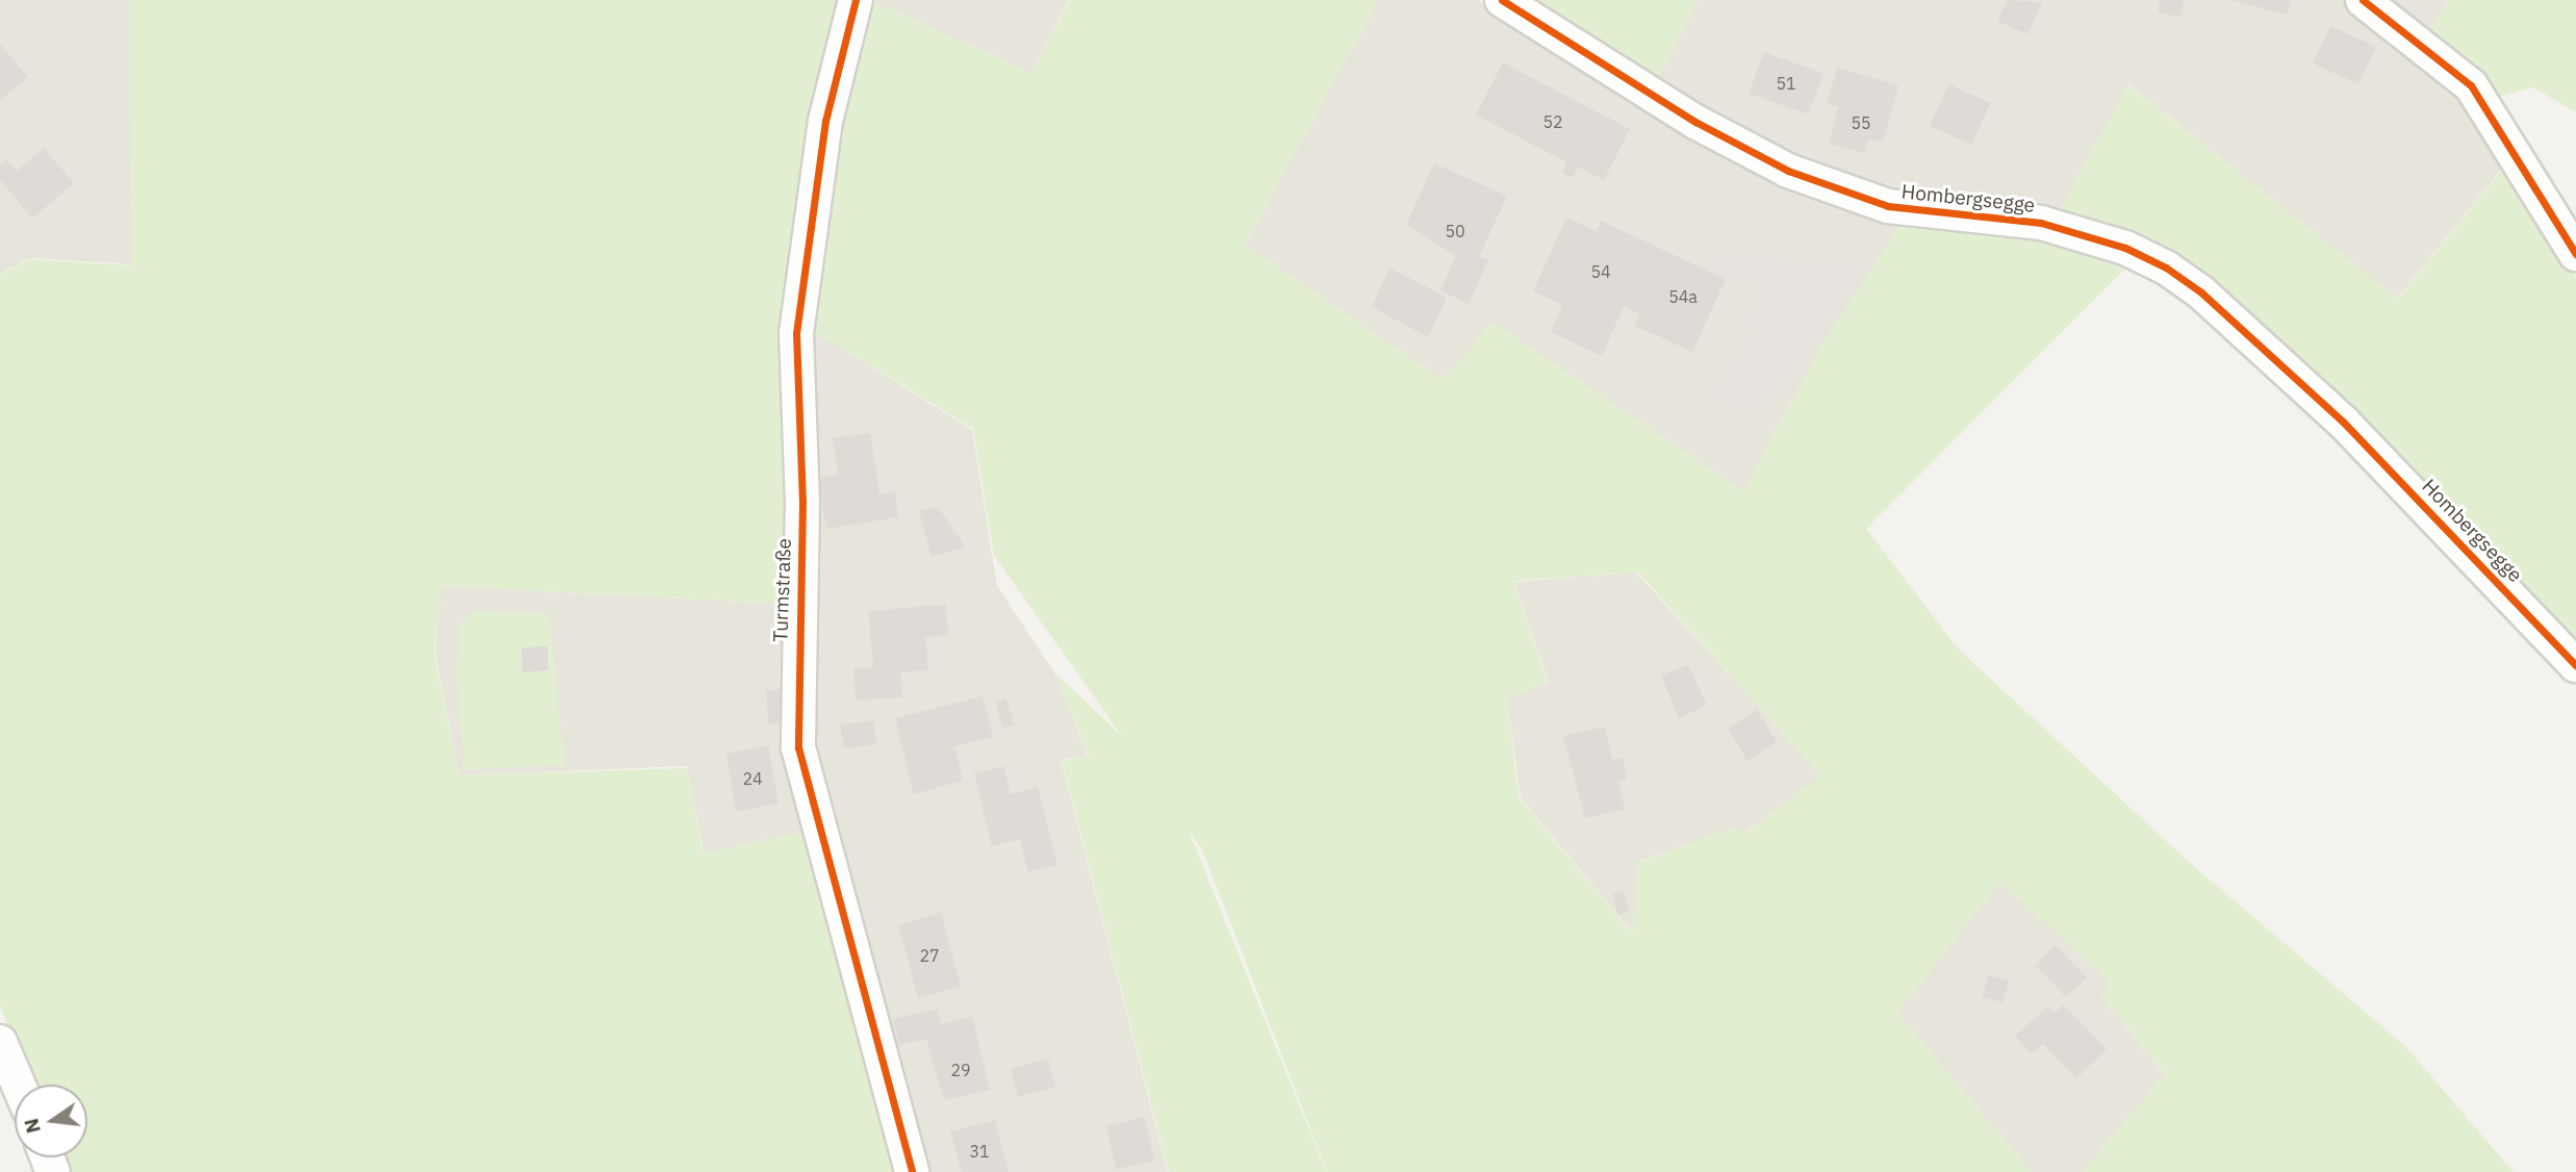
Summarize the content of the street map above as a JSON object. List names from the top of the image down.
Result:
{
  "streets": {
    "street": ["Hombergsegge", "Turmstraße"]
  },
  "house_numbers": [
    "51",
    "52",
    "55",
    "50",
    "54",
    "54a",
    "24",
    "27",
    "29",
    "31"
  ],
  "north": "left"
}
